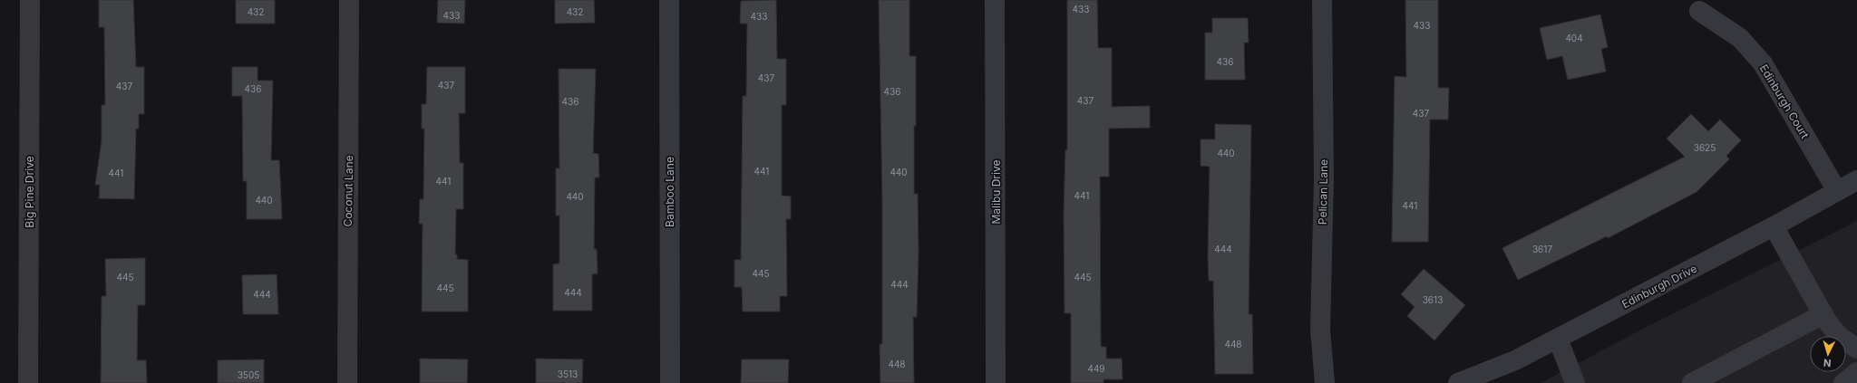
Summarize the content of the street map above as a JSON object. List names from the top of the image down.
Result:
{
  "streets": {
    "street": [
      "Edinburgh Court",
      "Coconut Lane",
      "Big Pine Drive",
      "Bamboo Lane",
      "Malibu Drive",
      "Pelican Lane",
      "Edinburgh Drive"
    ]
  },
  "crossings": [
    ["Edinburgh Court", "Edinburgh Drive"]
  ],
  "house_numbers": [
    "433",
    "432",
    "432",
    "433",
    "433",
    "433",
    "404",
    "436",
    "437",
    "437",
    "437",
    "436",
    "436",
    "437",
    "436",
    "437",
    "3625",
    "440",
    "441",
    "440",
    "441",
    "441",
    "441",
    "440",
    "440",
    "441",
    "444",
    "3617",
    "445",
    "445",
    "445",
    "444",
    "445",
    "444",
    "444",
    "3613",
    "448",
    "448",
    "449",
    "3513",
    "3505"
  ],
  "north": "bottom"
}
